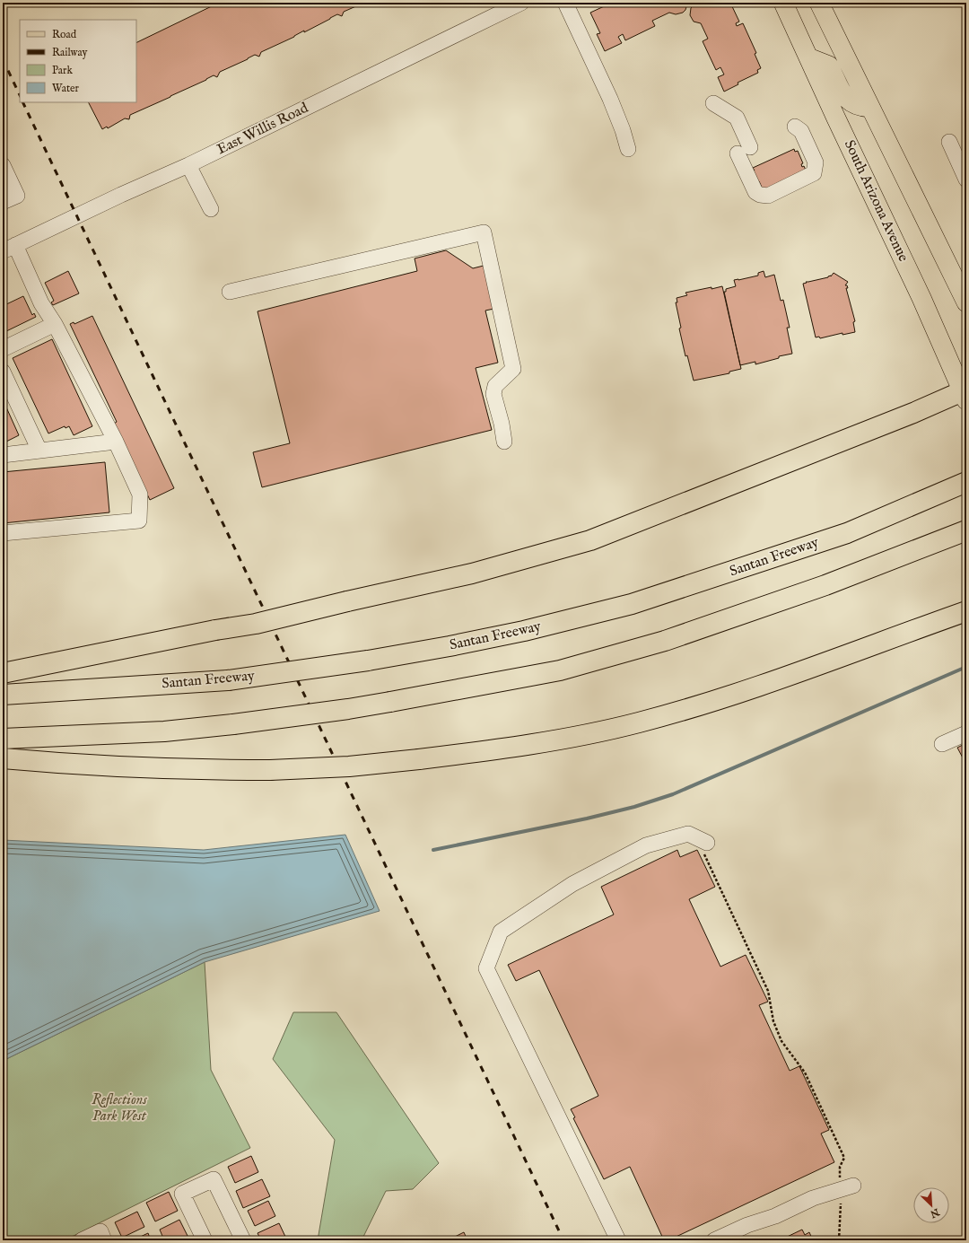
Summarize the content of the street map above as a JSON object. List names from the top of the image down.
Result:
{
  "streets": {
    "highway": ["Santan Freeway"],
    "main road": ["South Arizona Avenue"],
    "street": ["East Willis Road"]
  },
  "parks": ["Reflections Park West"],
  "legend": [
    "Road",
    "Railway",
    "Park",
    "Water"
  ],
  "north": "bottom right"
}
